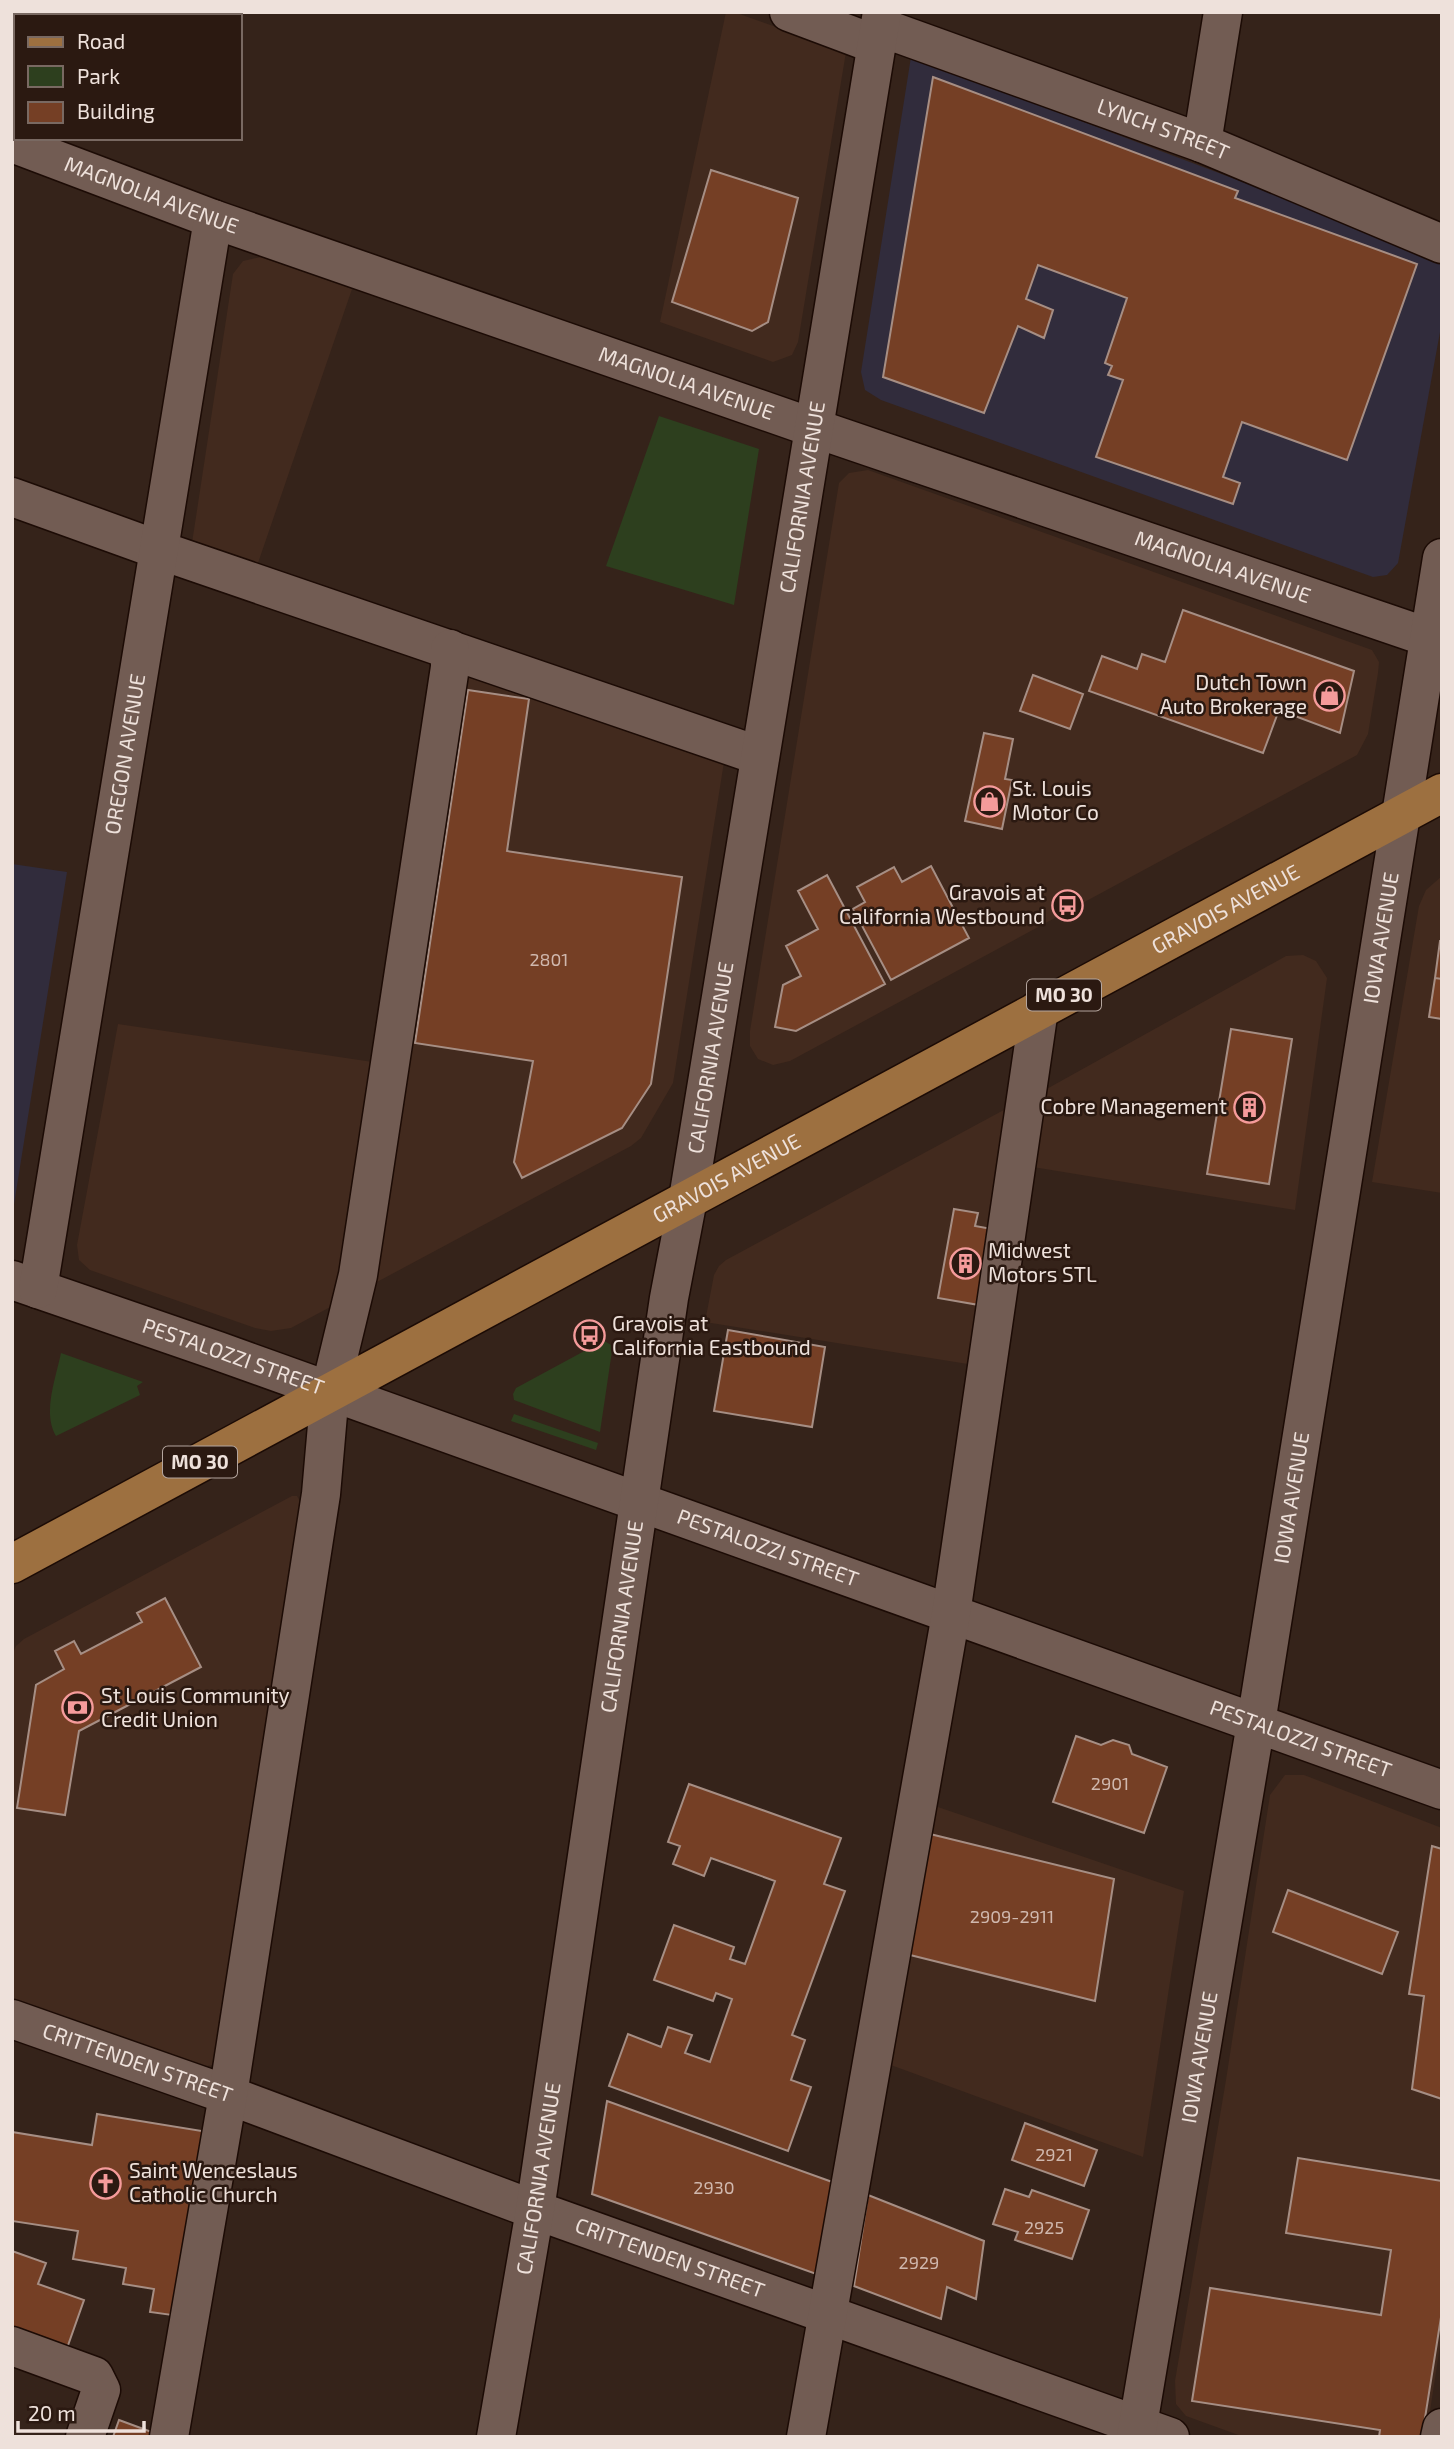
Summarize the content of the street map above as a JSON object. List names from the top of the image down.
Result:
{
  "streets": {
    "main road": ["GRAVOIS AVENUE", "MO 30"],
    "street": [
      "LYNCH STREET",
      "MAGNOLIA AVENUE",
      "CALIFORNIA AVENUE",
      "OREGON AVENUE",
      "IOWA AVENUE",
      "PESTALOZZI STREET",
      "CRITTENDEN STREET"
    ]
  },
  "crossings": [
    ["LYNCH STREET", "CALIFORNIA AVENUE"],
    ["MAGNOLIA AVENUE", "CALIFORNIA AVENUE"],
    ["MAGNOLIA AVENUE", "OREGON AVENUE"],
    ["MAGNOLIA AVENUE", "IOWA AVENUE"],
    ["CALIFORNIA AVENUE", "GRAVOIS AVENUE"],
    ["CALIFORNIA AVENUE", "PESTALOZZI STREET"],
    ["CALIFORNIA AVENUE", "CRITTENDEN STREET"],
    ["OREGON AVENUE", "PESTALOZZI STREET"],
    ["GRAVOIS AVENUE", "IOWA AVENUE"],
    ["GRAVOIS AVENUE", "PESTALOZZI STREET"],
    ["IOWA AVENUE", "PESTALOZZI STREET"],
    ["IOWA AVENUE", "CRITTENDEN STREET"]
  ],
  "places": {
    "shop": ["Dutch Town Auto Brokerage", "St. Louis Motor Co"],
    "bus stop": ["Gravois at California Westbound", "Gravois at California Eastbound"],
    "building": ["Cobre Management", "Midwest Motors STL"],
    "bank": ["St Louis Community Credit Union"],
    "church": ["Saint Wenceslaus Catholic Church"]
  },
  "house_numbers": [
    "2801",
    "2901",
    "2909-2911",
    "2921",
    "2930",
    "2925",
    "2929"
  ],
  "legend": ["Road", "Park", "Building"],
  "scale_bar": "20 m"
}
